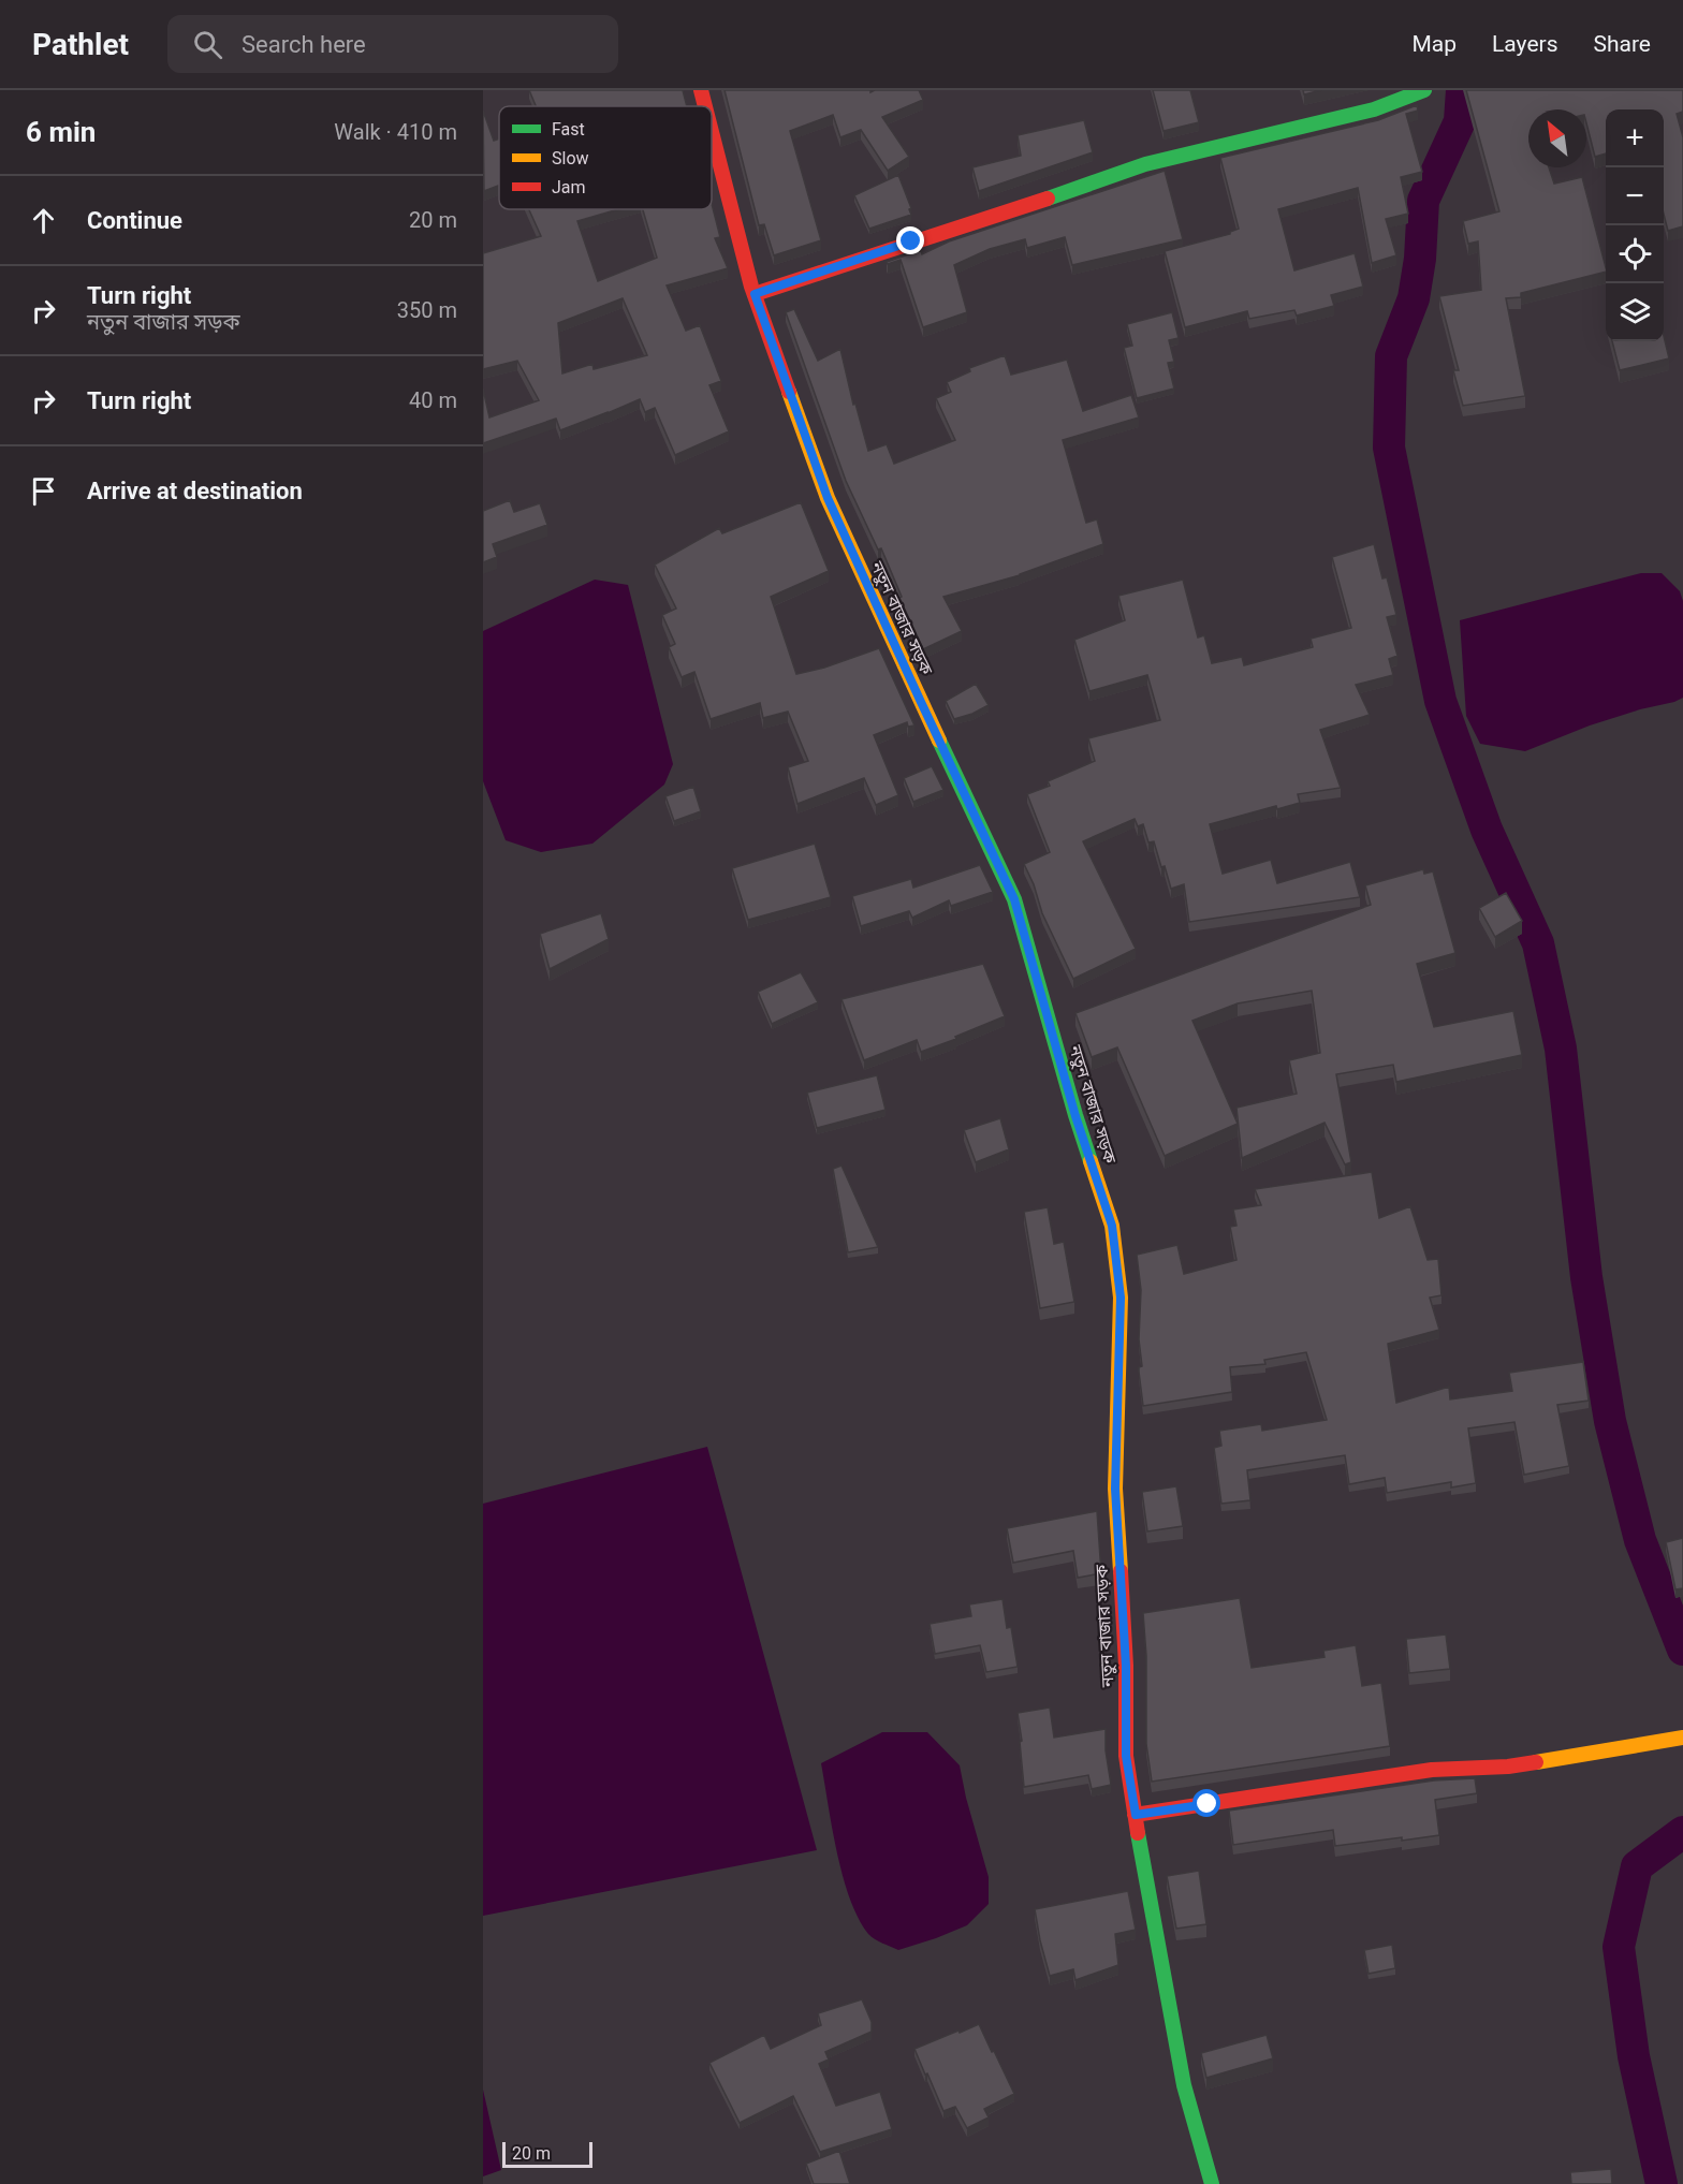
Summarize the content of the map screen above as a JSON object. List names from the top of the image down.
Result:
{
  "streets": {
    "street": ["নতুন বাজার সড়ক"]
  },
  "legend": ["Fast", "Slow", "Jam"],
  "scale_bar": "20 m",
  "north": "top left",
  "page": {
    "header": "Pathlet",
    "search": "Search here",
    "nav": ["Map", "Layers", "Share"],
    "heading": ["6 min", "Walk · 410 m"],
    "map_buttons": ["+", "−"],
    "list": [
      ["Continue", "20 m"],
      ["Turn right", "নতুন বাজার সড়ক", "350 m"],
      ["Turn right", "40 m"],
      "Arrive at destination"
    ],
    "scale": "20 m"
  }
}
